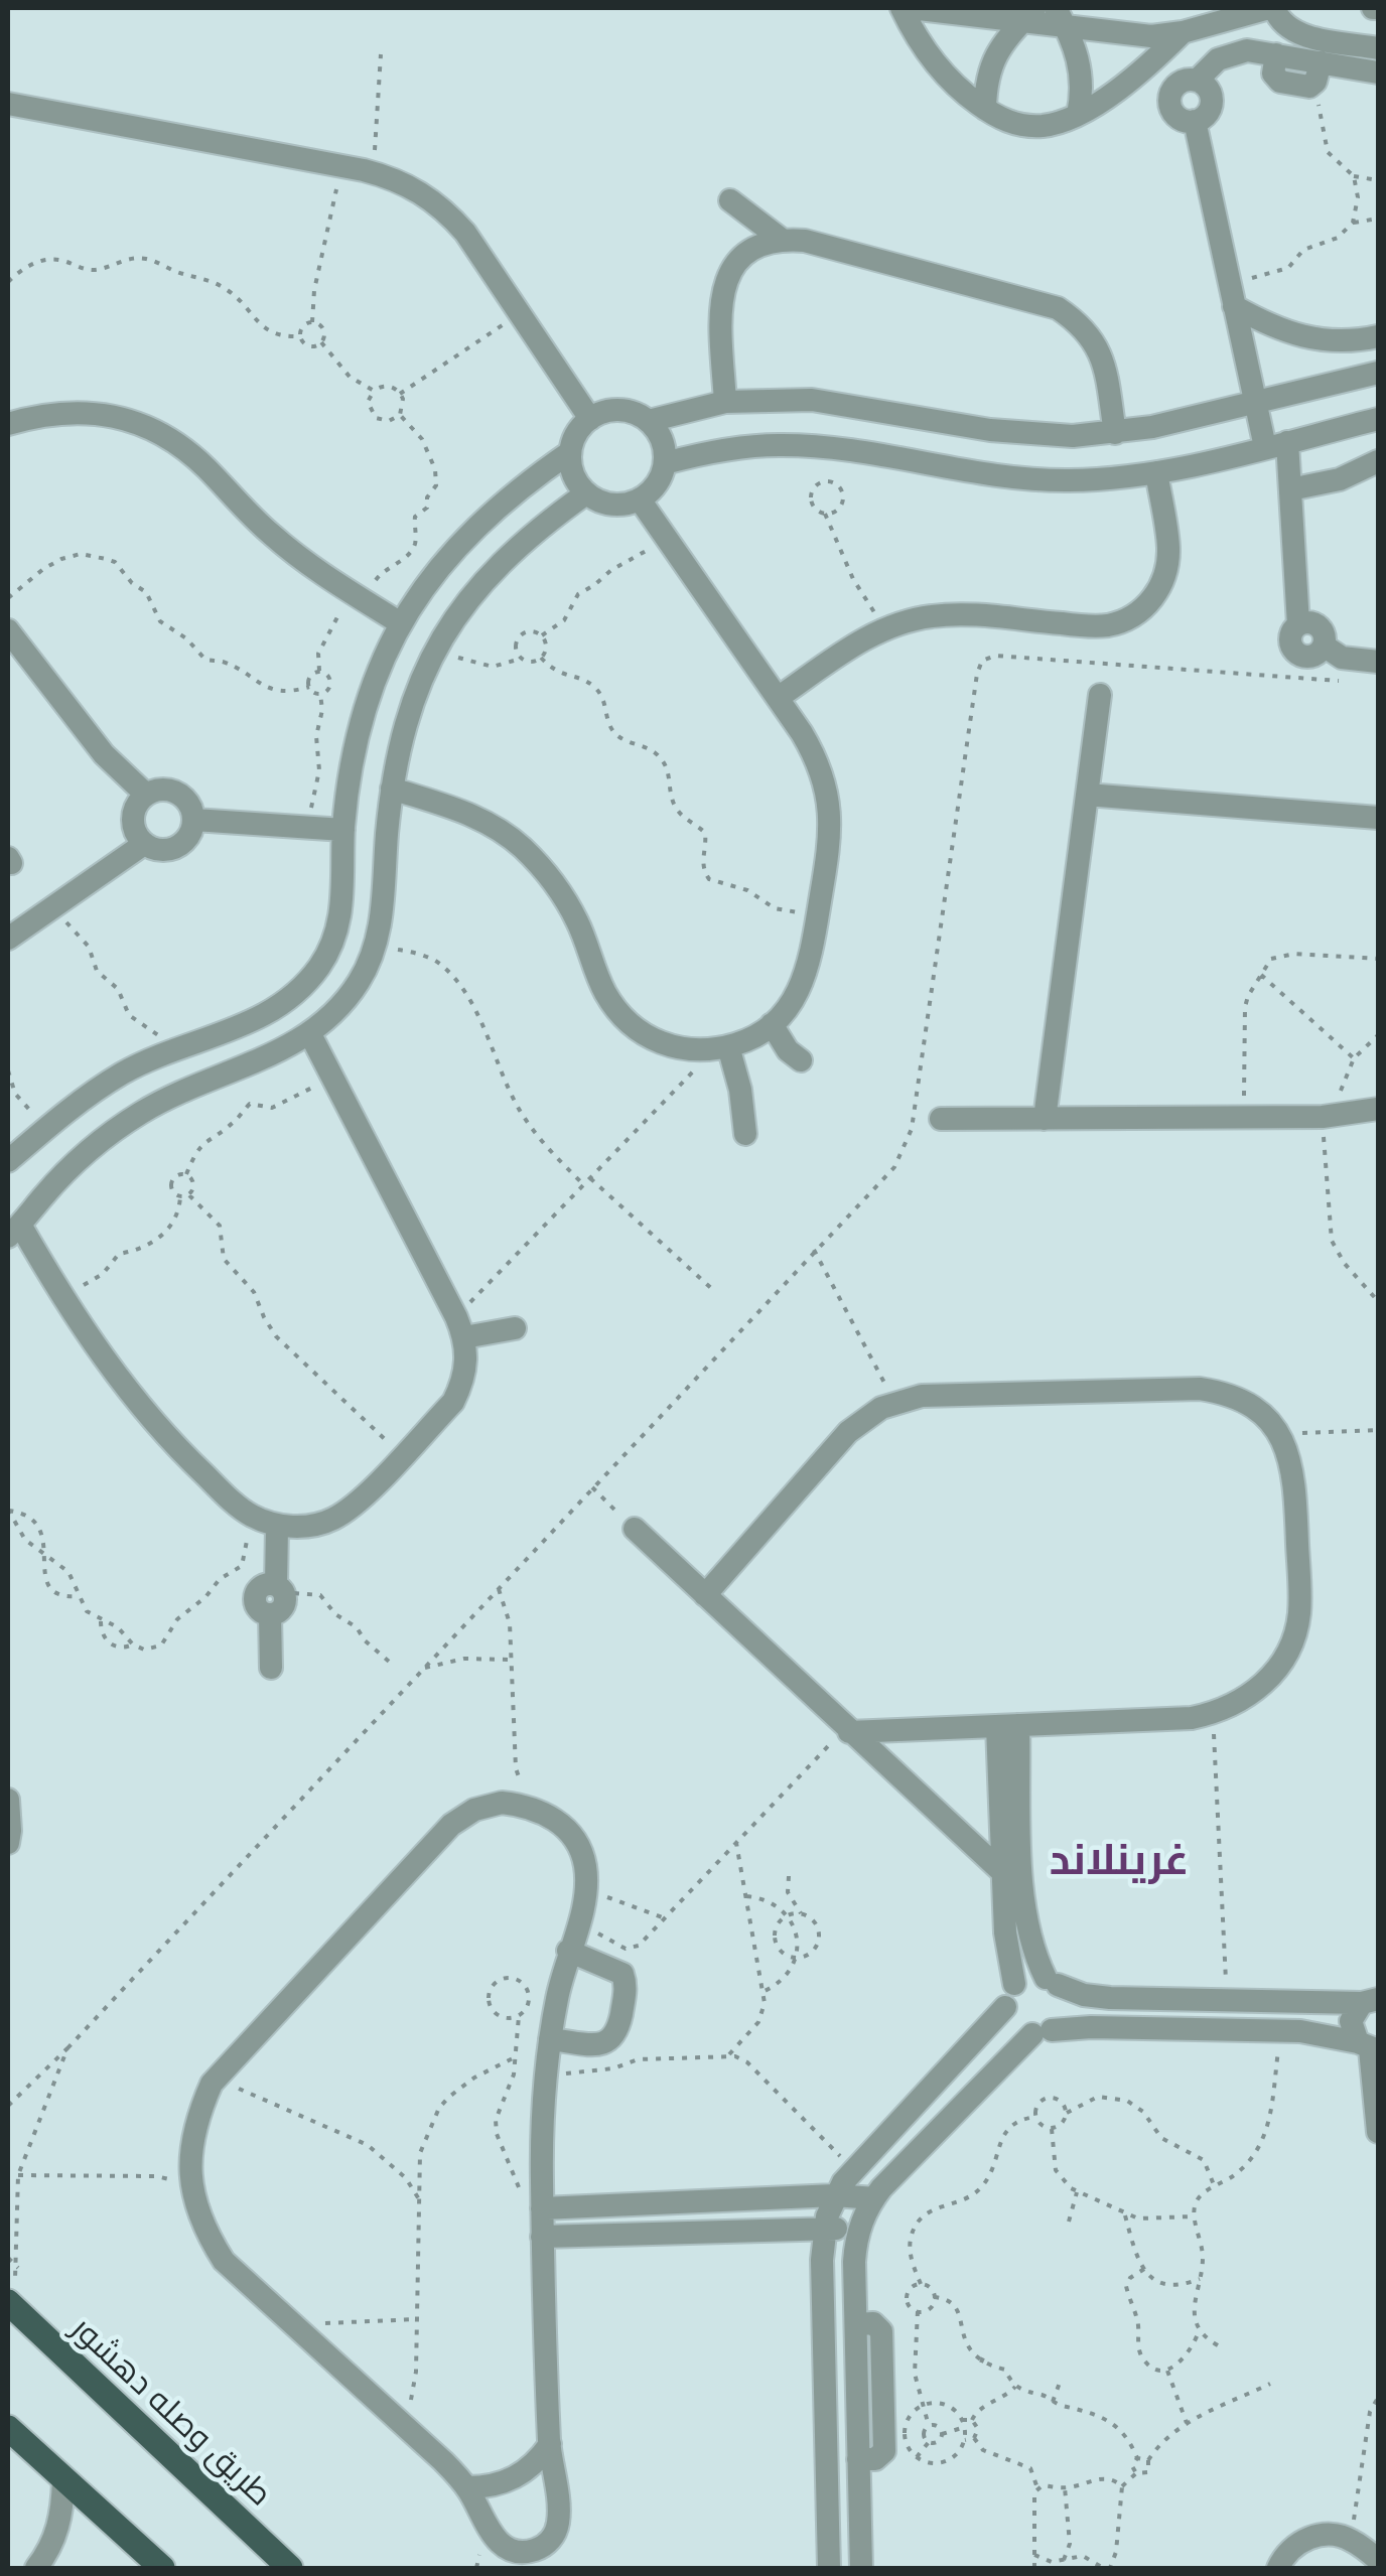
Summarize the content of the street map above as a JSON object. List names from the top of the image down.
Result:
{
  "streets": {
    "main road": ["طريق وصله دهشور"]
  },
  "districts": ["غرينلاند"]
}
